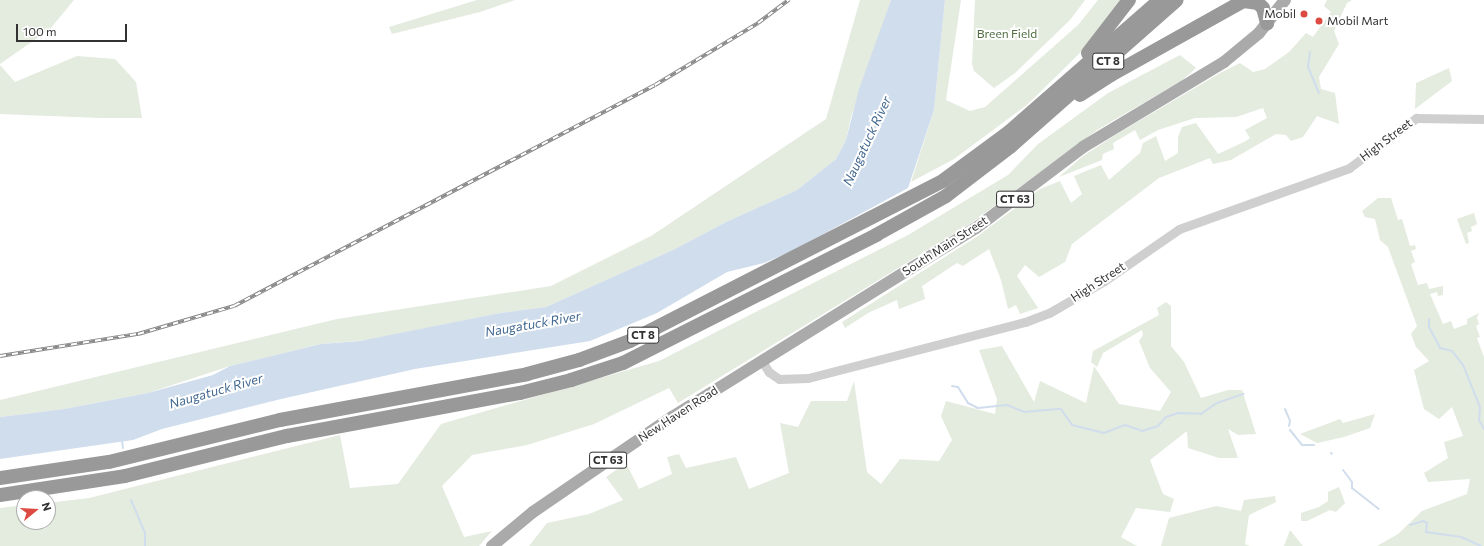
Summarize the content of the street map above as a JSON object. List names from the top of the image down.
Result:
{
  "streets": {
    "highway": ["CT 8"],
    "main road": ["CT 63", "South Main Street", "New Haven Road"],
    "street": ["High Street"]
  },
  "crossings": [
    ["High Street", "South Main Street"],
    ["South Main Street", "New Haven Road"]
  ],
  "water": ["Naugatuck River"],
  "parks": ["Breen Field"],
  "places": ["Mobil", "Mobil Mart"],
  "scale_bar": "100 m",
  "north": "right"
}
